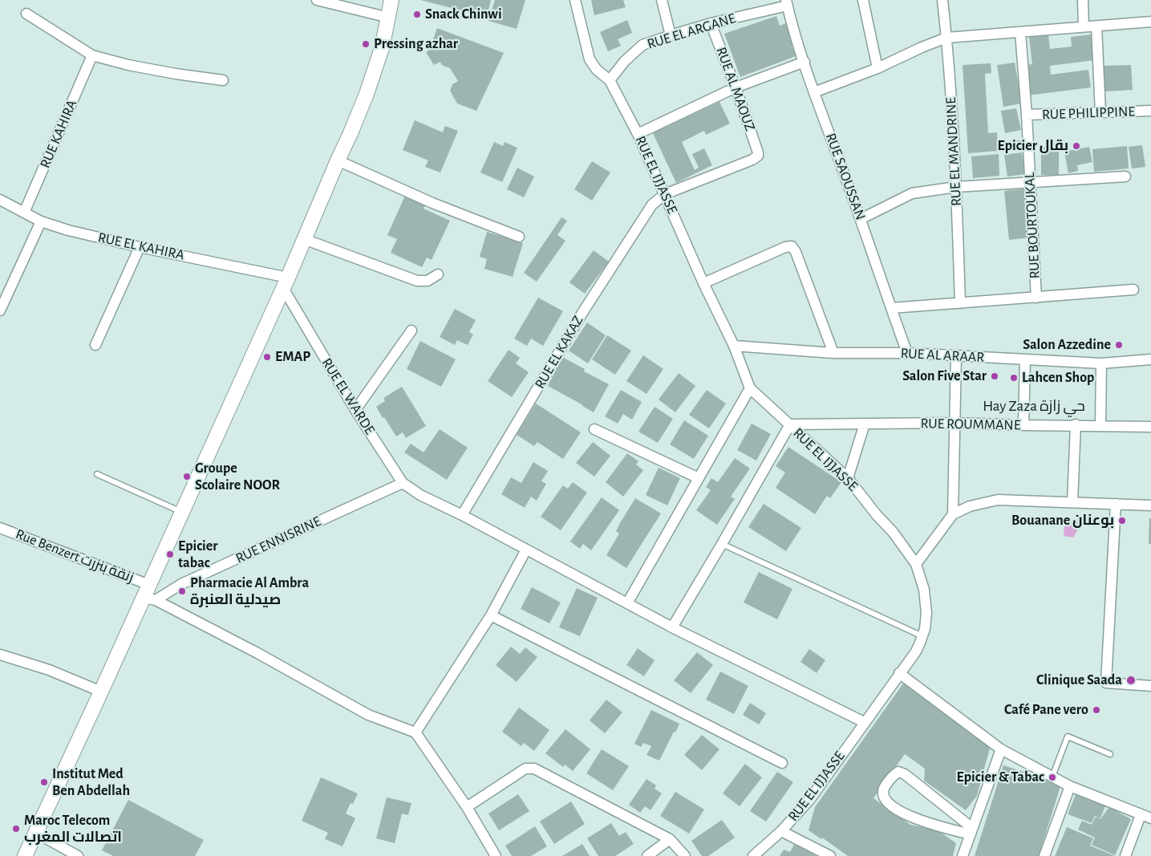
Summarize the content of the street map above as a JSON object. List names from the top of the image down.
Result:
{
  "streets": {
    "street": [
      "RUE EL ARGANE",
      "RUE AL MAOUZ",
      "RUE PHILIPPINE",
      "RUE KAHIRA",
      "RUE EL MANDRINE",
      "RUE EL IJJASSE",
      "RUE SAOUSSAN",
      "RUE BOURTOUKAL",
      "RUE EL KAHIRA",
      "RUE EL KAKAZ",
      "RUE AL ARAAR",
      "RUE EL WARDE",
      "RUE ROUMMANE",
      "RUE ENNISRINE",
      "Rue Benzert زنقة بنزرت"
    ]
  },
  "crossings": [
    ["RUE EL ARGANE", "RUE AL MAOUZ"],
    ["RUE EL ARGANE", "RUE EL IJJASSE"],
    ["RUE EL ARGANE", "RUE SAOUSSAN"],
    ["RUE AL MAOUZ", "RUE EL IJJASSE"],
    ["RUE AL MAOUZ", "RUE EL KAKAZ"],
    ["RUE PHILIPPINE", "RUE BOURTOUKAL"],
    ["RUE KAHIRA", "RUE EL KAHIRA"],
    ["RUE EL IJJASSE", "RUE EL KAKAZ"],
    ["RUE EL IJJASSE", "RUE AL ARAAR"],
    ["RUE EL IJJASSE", "RUE ROUMMANE"],
    ["RUE SAOUSSAN", "RUE AL ARAAR"],
    ["RUE EL KAHIRA", "RUE EL WARDE"],
    ["RUE EL WARDE", "RUE ENNISRINE"]
  ],
  "districts": ["Hay Zaza حي زازة"],
  "places": [
    "Snack Chinwi",
    "Pressing azhar",
    "Epicier بقال",
    "Salon Azzedine",
    "EMAP",
    "Salon Five Star",
    "Lahcen Shop",
    "Groupe Scolaire NOOR",
    "Bouanane بوعنان",
    "Epicier tabac",
    "Pharmacie Al Ambra صيدلية العنبرة",
    "Clinique Saada",
    "Café Pane vero",
    "Epicier & Tabac",
    "Institut Med Ben Abdellah",
    "Maroc Telecom اتصالات المغرب"
  ]
}
